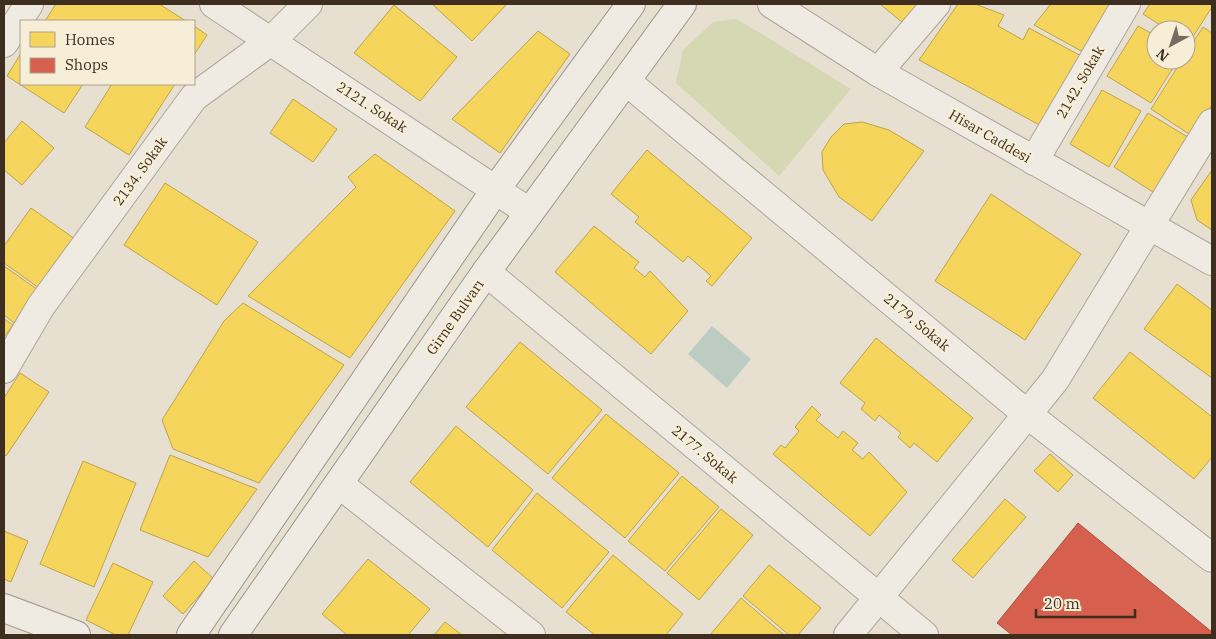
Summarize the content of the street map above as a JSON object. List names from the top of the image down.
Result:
{
  "streets": {
    "street": [
      "2142. Sokak",
      "2121. Sokak",
      "Hisar Caddesi",
      "2134. Sokak",
      "Girne Bulvarı",
      "2179. Sokak",
      "2177. Sokak"
    ]
  },
  "crossings": [
    ["2142. Sokak", "Hisar Caddesi"],
    ["2121. Sokak", "2134. Sokak"],
    ["2121. Sokak", "Girne Bulvarı"],
    ["Girne Bulvarı", "2179. Sokak"],
    ["Girne Bulvarı", "2177. Sokak"]
  ],
  "legend": ["Homes", "Shops"],
  "scale_bar": "20 m",
  "north": "bottom left"
}
